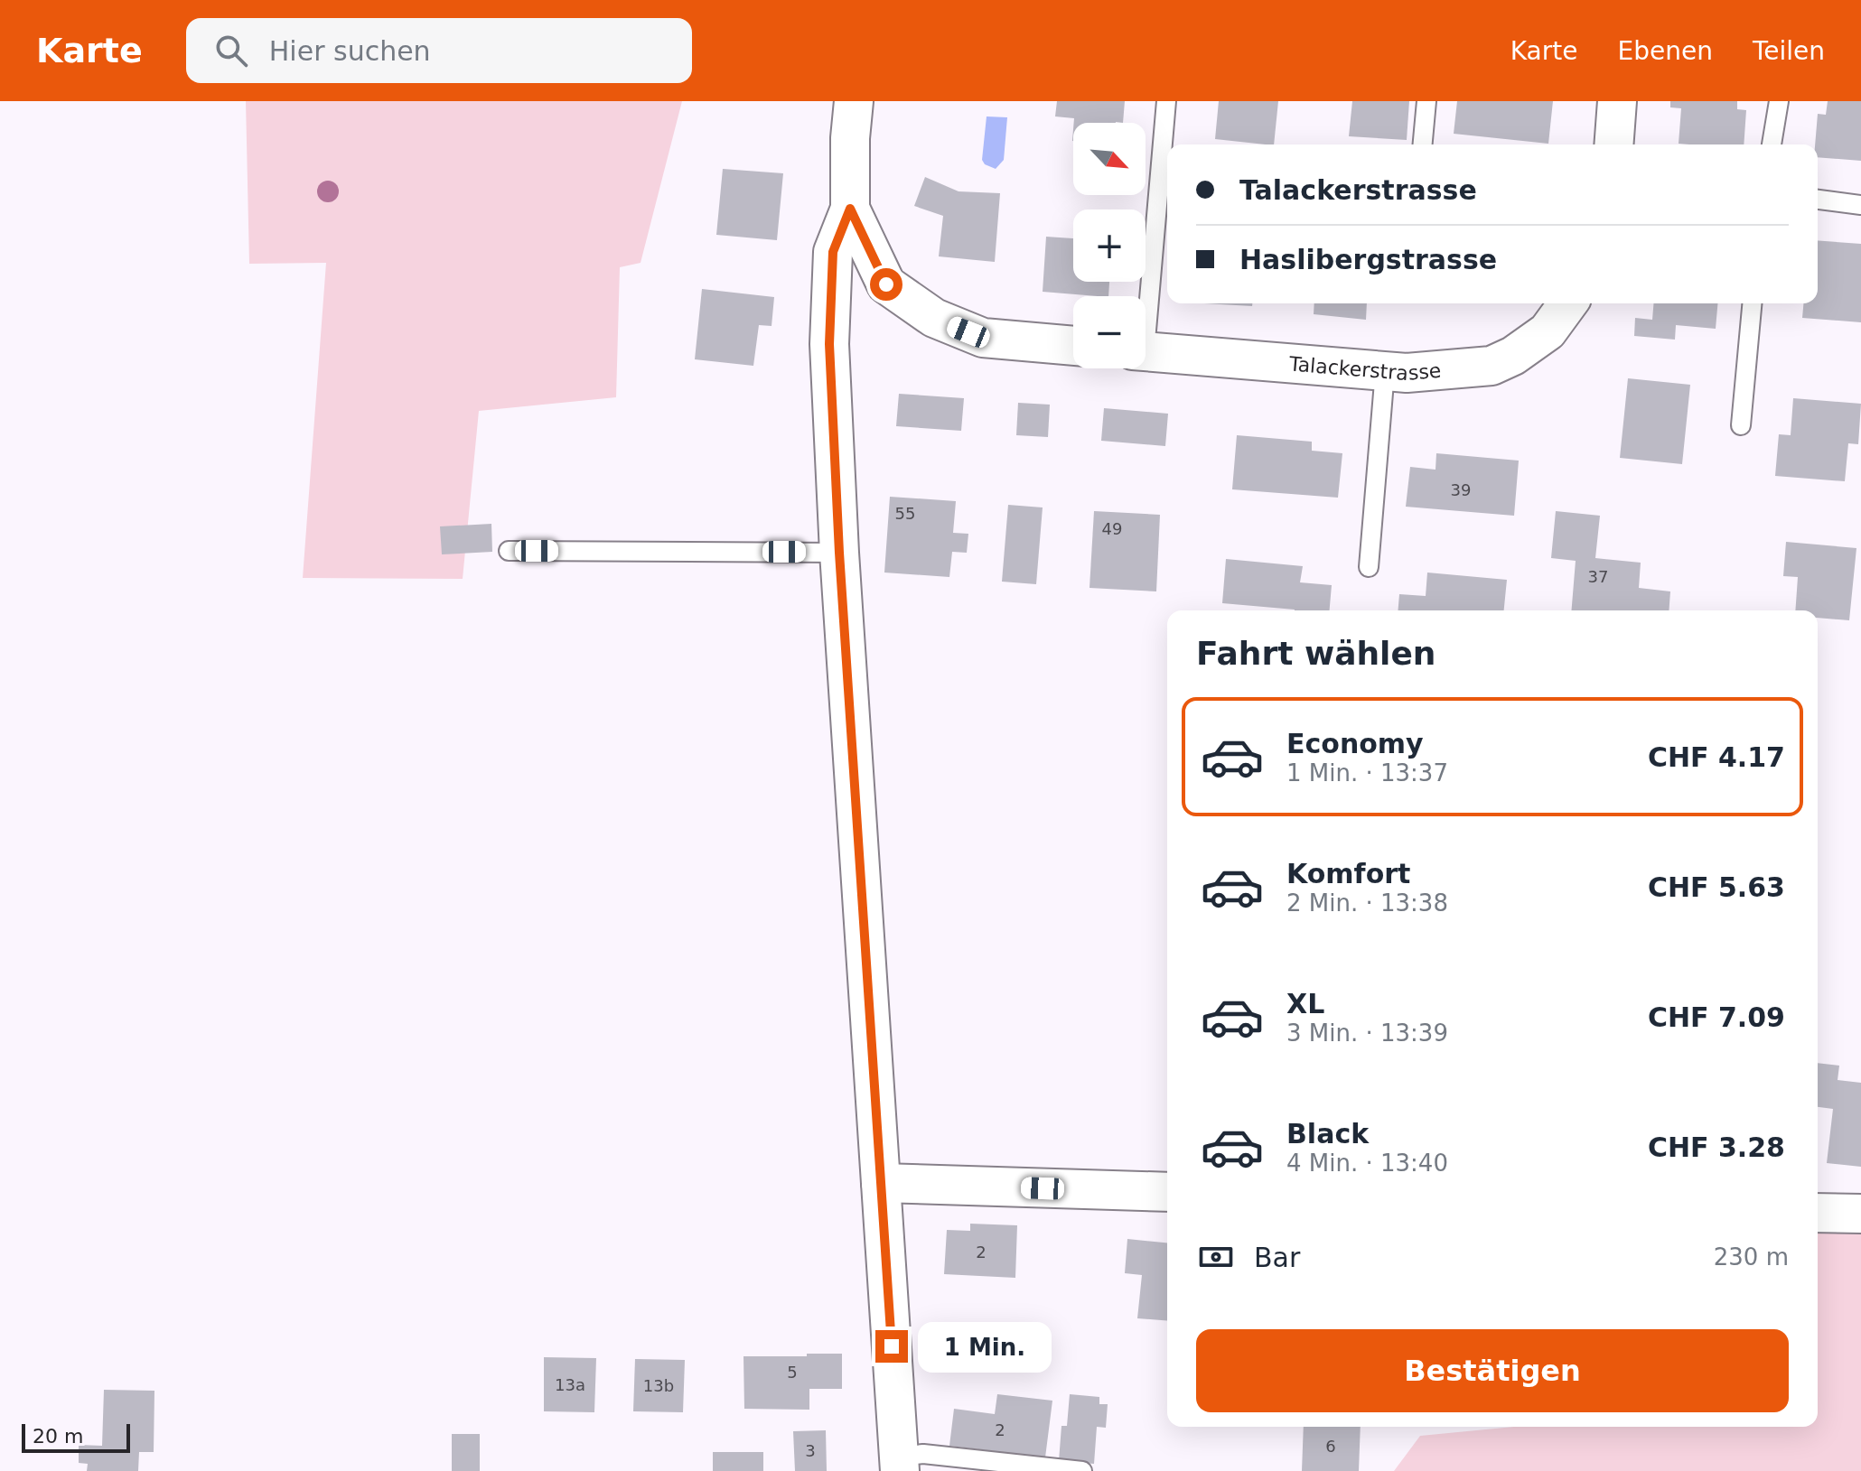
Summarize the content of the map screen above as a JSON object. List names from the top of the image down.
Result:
{
  "streets": {
    "street": ["Talackerstrasse"]
  },
  "house_numbers": [
    "39",
    "55",
    "49",
    "37",
    "2",
    "5",
    "13a",
    "13b",
    "2",
    "6",
    "3"
  ],
  "scale_bar": "20 m",
  "north": "bottom right",
  "page": {
    "header": "Karte",
    "search": "Hier suchen",
    "nav": ["Karte", "Ebenen", "Teilen"],
    "map_buttons": ["+", "−"],
    "banner": ["Talackerstrasse", "Haslibergstrasse"],
    "heading": "Fahrt wählen",
    "list": [
      {
        "name": "Economy",
        "note": "1 Min. · 13:37",
        "value": "CHF 4.17"
      },
      {
        "name": "Komfort",
        "note": "2 Min. · 13:38",
        "value": "CHF 5.63"
      },
      {
        "name": "XL",
        "note": "3 Min. · 13:39",
        "value": "CHF 7.09"
      },
      {
        "name": "Black",
        "note": "4 Min. · 13:40",
        "value": "CHF 3.28"
      }
    ],
    "pay": ["Bar", "230 m"],
    "buttons": "Bestätigen",
    "bubble": "1 Min.",
    "scale": "20 m"
  }
}
